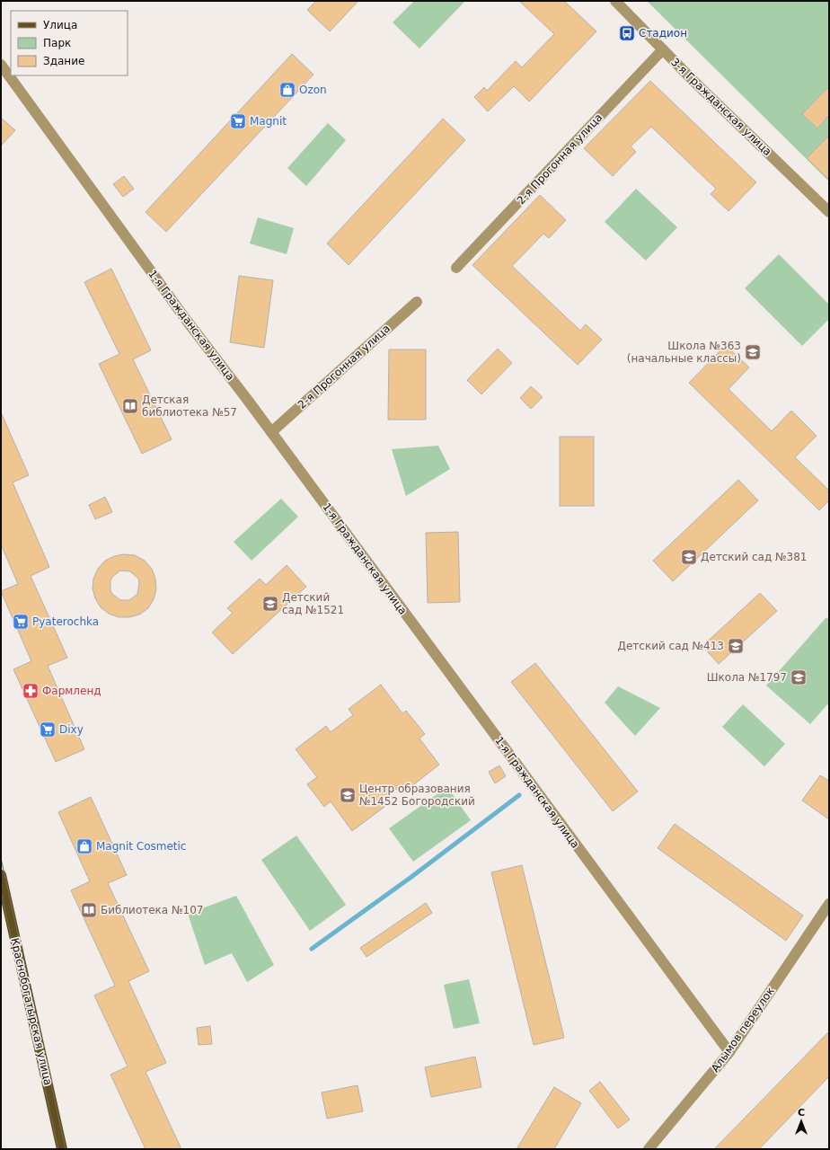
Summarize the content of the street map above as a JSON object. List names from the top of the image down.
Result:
{
  "streets": {
    "main road": ["Краснобогатырская улица"],
    "street": [
      "3-я Гражданская улица",
      "2-я Прогонная улица",
      "1-я Гражданская улица",
      "Алымов переулок"
    ]
  },
  "crossings": [
    ["3-я Гражданская улица", "2-я Прогонная улица"],
    ["2-я Прогонная улица", "1-я Гражданская улица"],
    ["1-я Гражданская улица", "Алымов переулок"]
  ],
  "places": {
    "bus stop": ["Стадион"],
    "shop": ["Ozon", "Magnit Cosmetic"],
    "supermarket": ["Magnit", "Pyaterochka", "Dixy"],
    "school or university": [
      "Школа №363 (начальные классы)",
      "Детский сад №381",
      "Детский сад №1521",
      "Детский сад №413",
      "Школа №1797",
      "Центр образования №1452 Богородский"
    ],
    "library": ["Детская библиотека №57", "Библиотека №107"],
    "pharmacy": ["Фармленд"]
  },
  "legend": ["Улица", "Парк", "Здание"],
  "north": "top"
}
